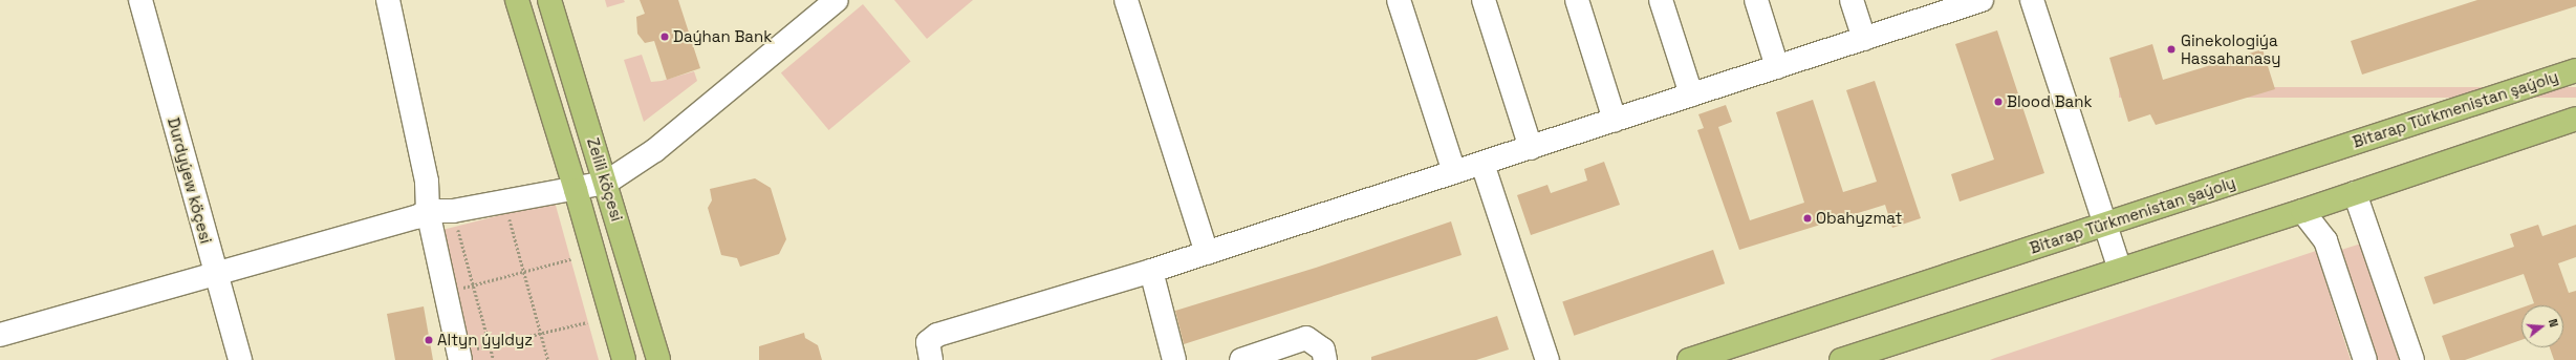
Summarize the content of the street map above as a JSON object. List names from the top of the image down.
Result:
{
  "streets": {
    "main road": ["Bitarap Türkmenistan şaýoly", "Zelili köçesi"],
    "street": ["Durdyýew köçesi"]
  },
  "places": [
    "Daýhan Bank",
    "Ginekologiýa Hassahanasy",
    "Blood Bank",
    "Obahyzmat",
    "Altyn ýyldyz"
  ],
  "north": "right"
}
